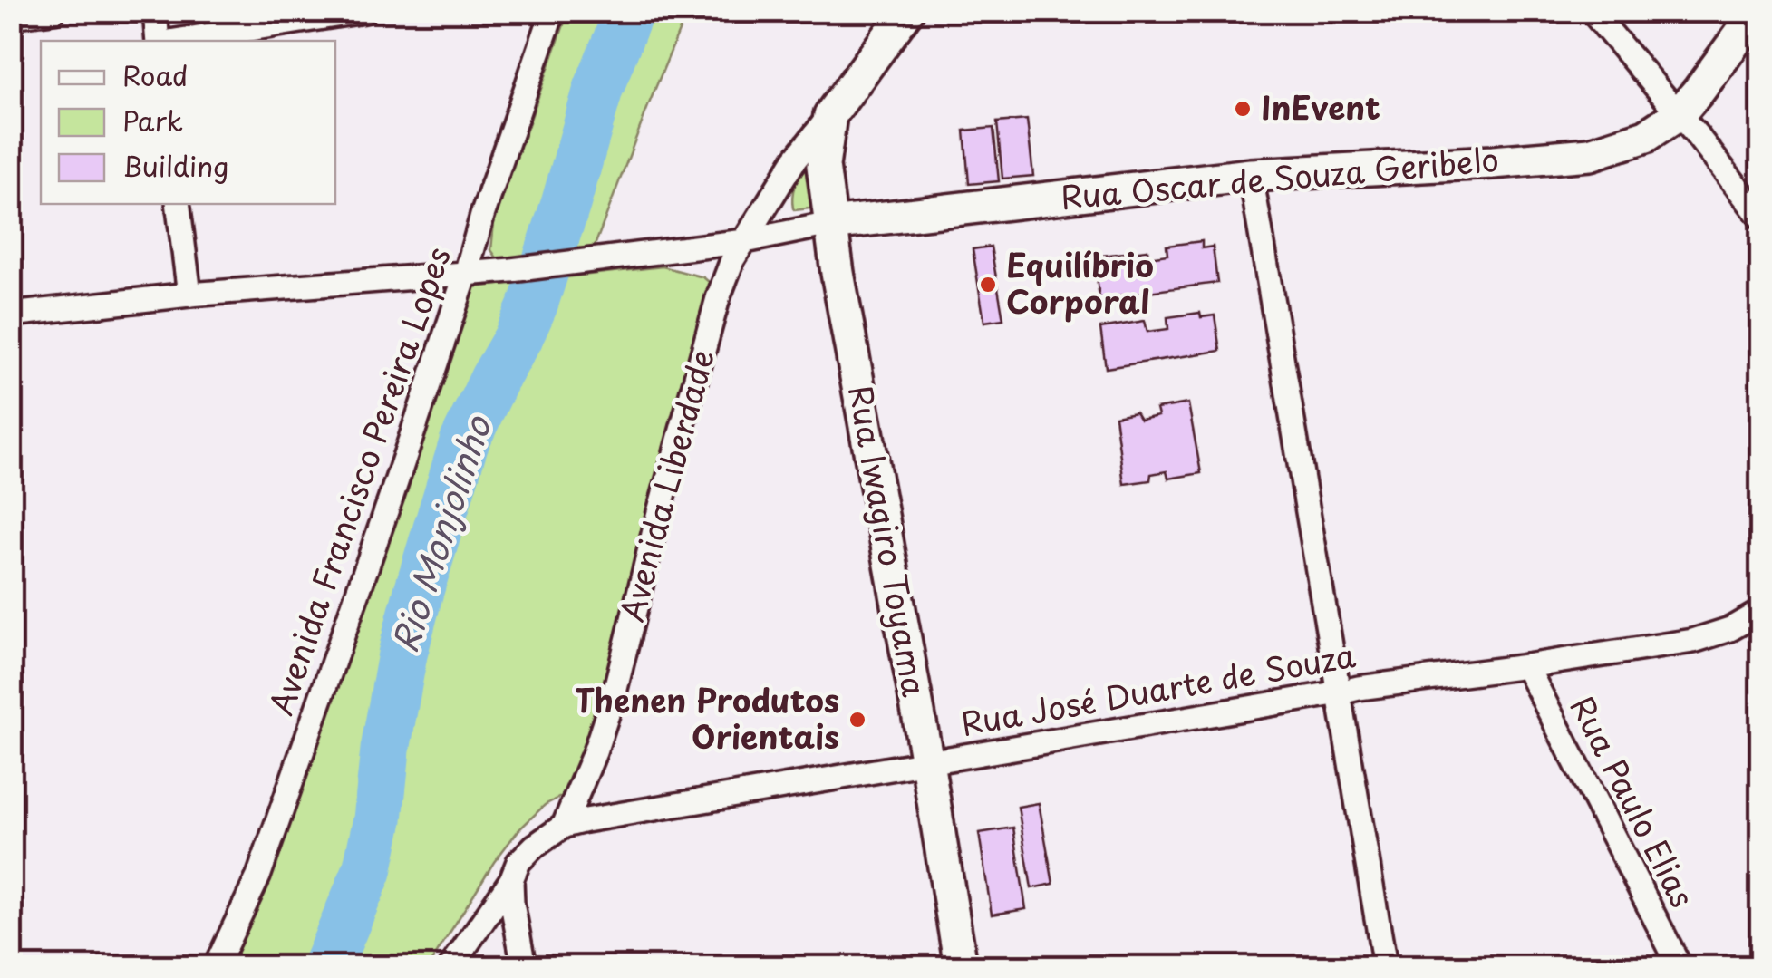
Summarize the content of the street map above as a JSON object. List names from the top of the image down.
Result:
{
  "streets": {
    "street": [
      "Rua Oscar de Souza Geribelo",
      "Avenida Francisco Pereira Lopes",
      "Avenida Liberdade",
      "Rua Iwagiro Toyama",
      "Rua José Duarte de Souza",
      "Rua Paulo Elias"
    ]
  },
  "crossings": [
    ["Rua Oscar de Souza Geribelo", "Avenida Francisco Pereira Lopes"],
    ["Rua Oscar de Souza Geribelo", "Avenida Liberdade"],
    ["Rua Oscar de Souza Geribelo", "Rua Iwagiro Toyama"],
    ["Avenida Liberdade", "Rua Iwagiro Toyama"],
    ["Avenida Liberdade", "Rua José Duarte de Souza"],
    ["Rua Iwagiro Toyama", "Rua José Duarte de Souza"],
    ["Rua José Duarte de Souza", "Rua Paulo Elias"]
  ],
  "water": ["Rio Monjolinho"],
  "places": ["InEvent", "Equilíbrio Corporal", "Thenen Produtos Orientais"],
  "legend": ["Road", "Park", "Building"]
}
